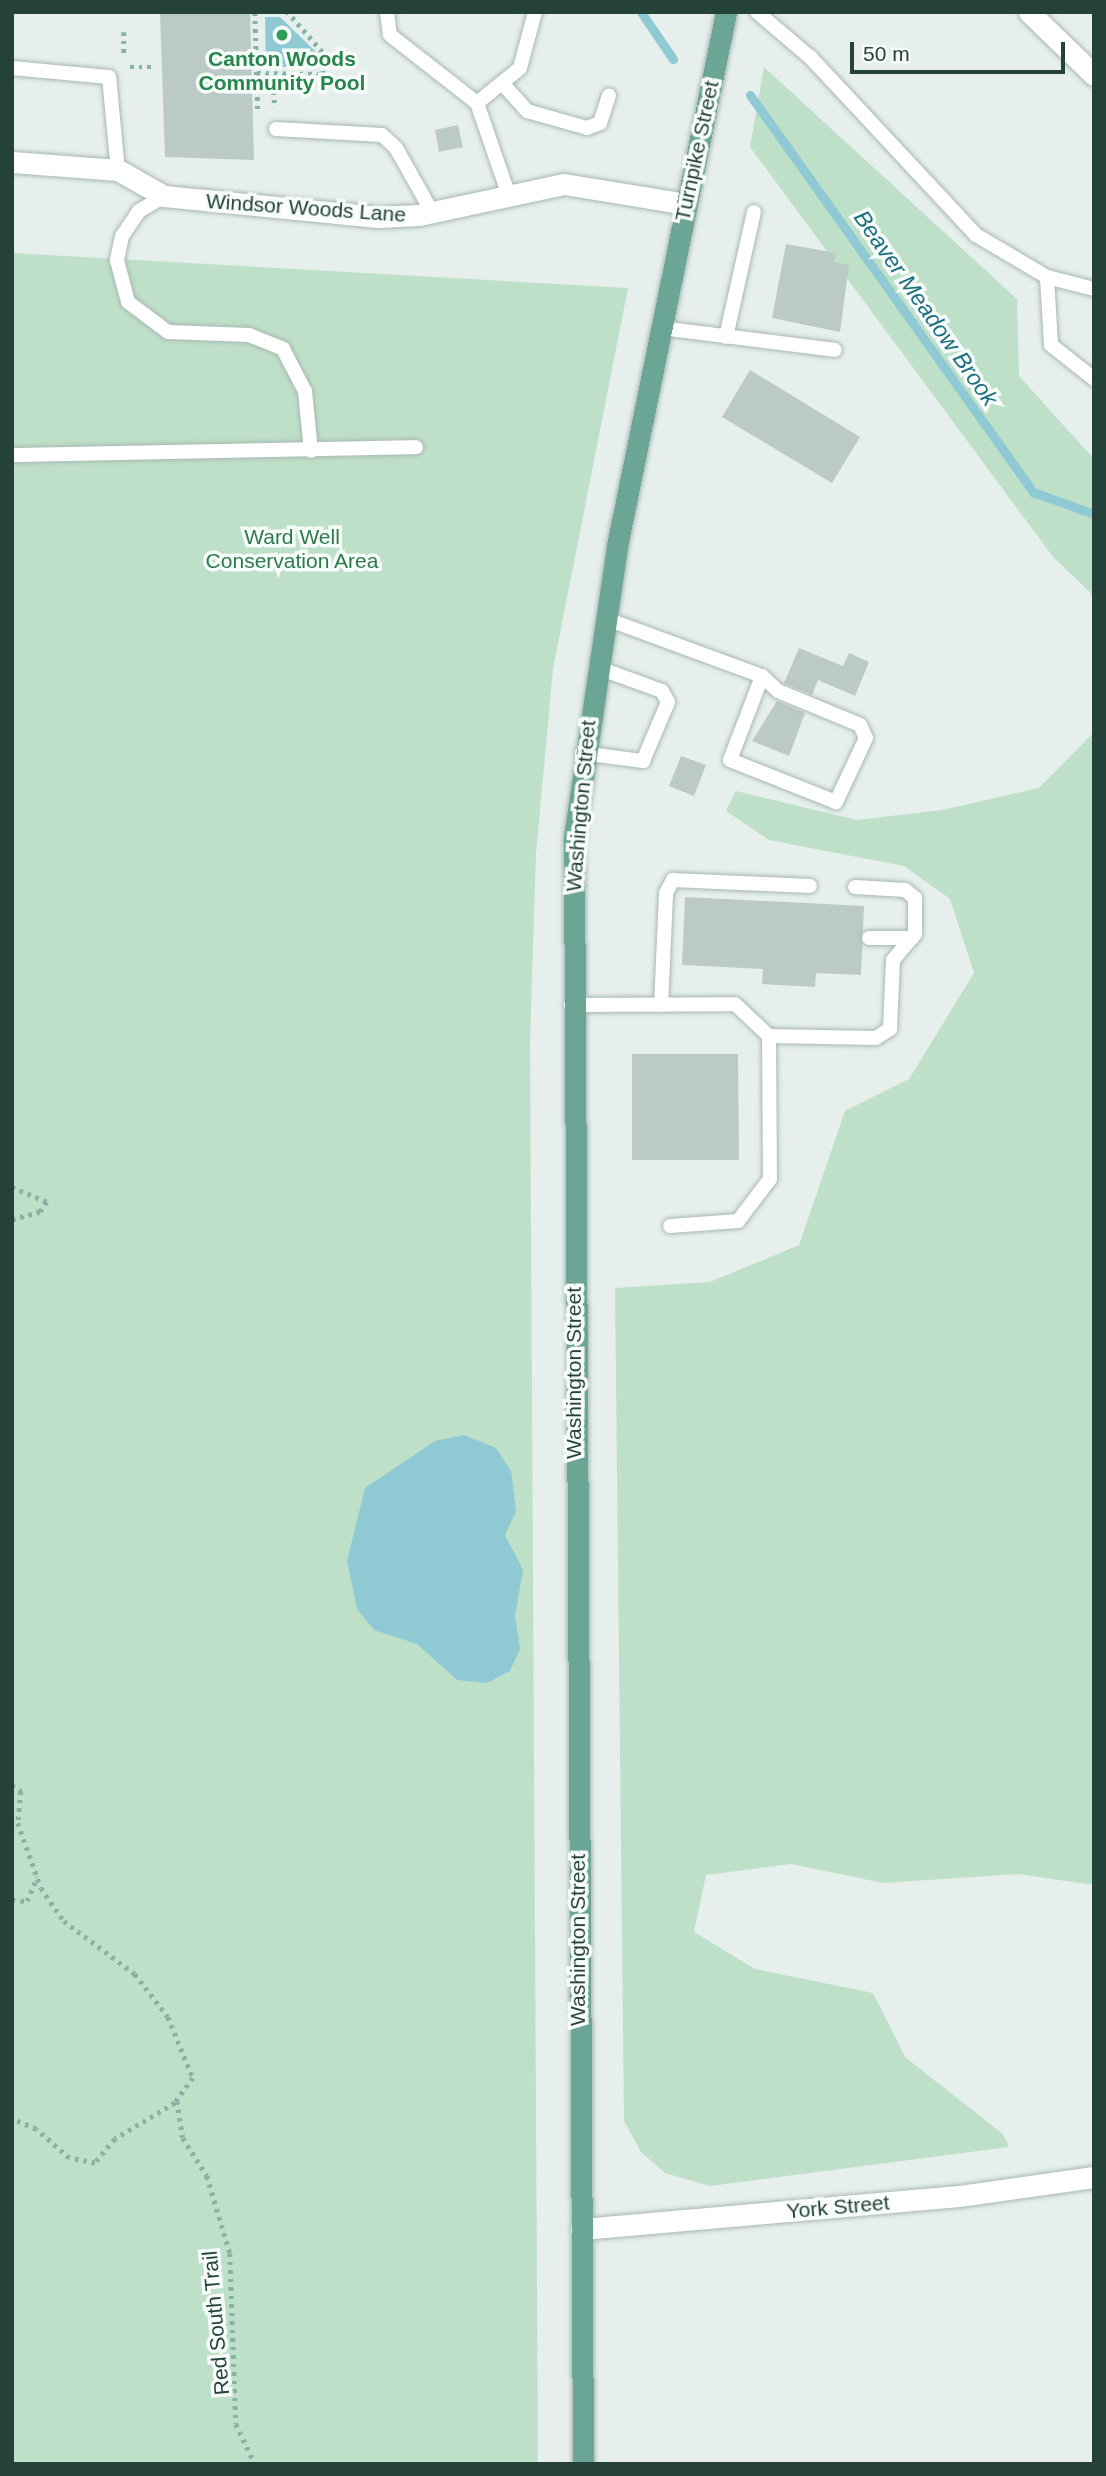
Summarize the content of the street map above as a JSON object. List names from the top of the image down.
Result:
{
  "streets": {
    "main road": ["Turnpike Street", "Washington Street"],
    "street": ["Windsor Woods Lane", "York Street"],
    "path": ["Red South Trail"]
  },
  "crossings": [
    ["Turnpike Street", "Windsor Woods Lane"],
    ["Turnpike Street", "Washington Street"],
    ["Washington Street", "York Street"]
  ],
  "water": ["Beaver Meadow Brook"],
  "parks": ["Ward Well Conservation Area"],
  "places": ["Canton Woods Community Pool"],
  "scale_bar": "50 m"
}
